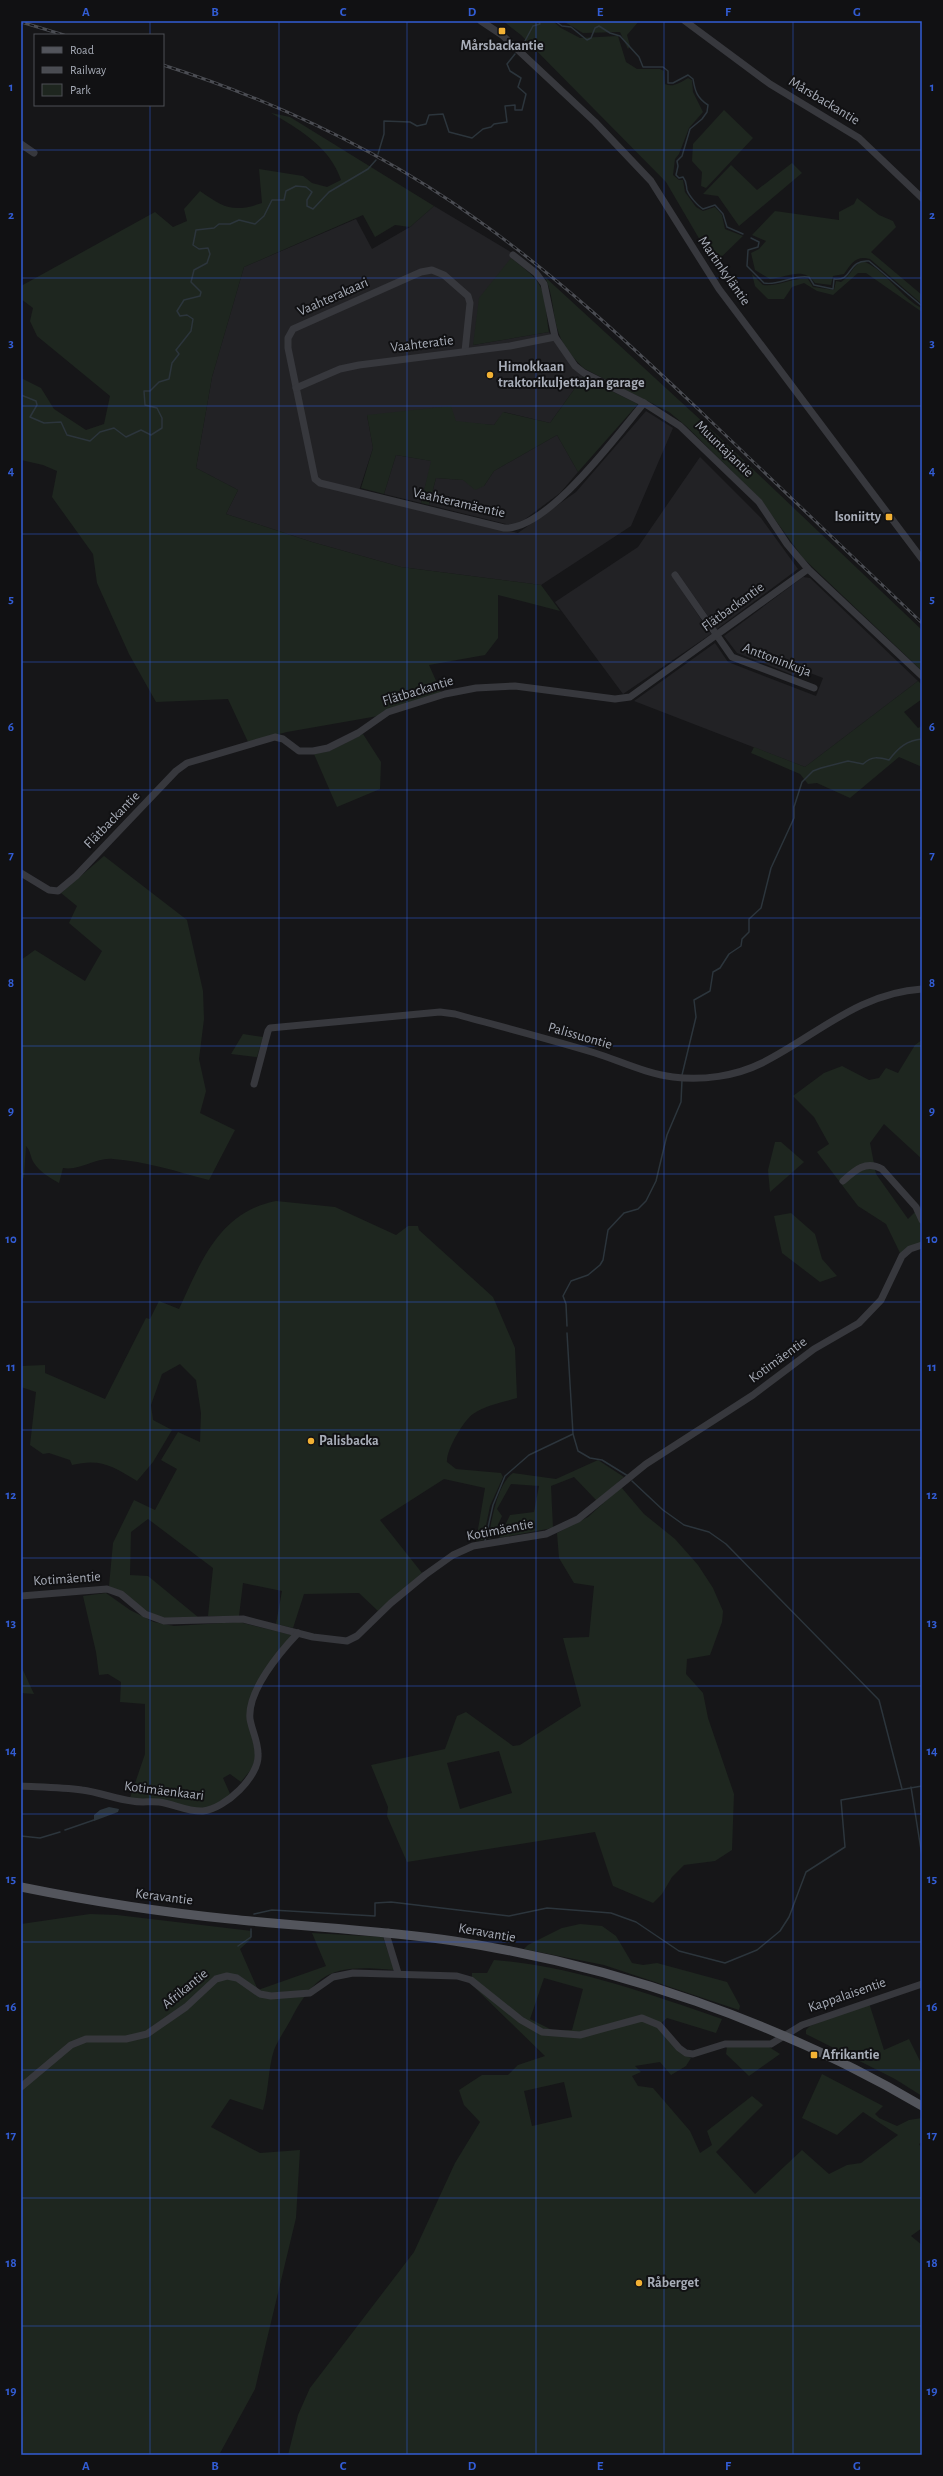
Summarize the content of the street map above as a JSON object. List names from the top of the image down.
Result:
{
  "streets": {
    "main road": ["Keravantie"],
    "street": [
      "Mårsbackantie",
      "Martinkyläntie",
      "Vaahterakaari",
      "Vaahteratie",
      "Muuntajantie",
      "Vaahteramäentie",
      "Flätbackantie",
      "Anttoninkuja",
      "Palissuontie",
      "Kotimäentie",
      "Kotimäenkaari",
      "Afrikantie",
      "Kappalaisentie"
    ]
  },
  "crossings": [
    ["Vaahterakaari", "Vaahteratie"],
    ["Vaahterakaari", "Vaahteramäentie"],
    ["Vaahteratie", "Muuntajantie"],
    ["Muuntajantie", "Vaahteramäentie"],
    ["Muuntajantie", "Flätbackantie"],
    ["Flätbackantie", "Anttoninkuja"],
    ["Kotimäentie", "Kotimäenkaari"],
    ["Keravantie", "Afrikantie"],
    ["Keravantie", "Kappalaisentie"],
    ["Afrikantie", "Kappalaisentie"]
  ],
  "places": {
    "transit": ["Mårsbackantie", "Isoniitty", "Afrikantie"],
    "other": ["Himokkaan traktorikuljettajan garage", "Palisbacka", "Råberget"]
  },
  "legend": ["Road", "Railway", "Park"],
  "grid": {
    "columns": [
      "A",
      "B",
      "C",
      "D",
      "E",
      "F",
      "G"
    ],
    "rows": [
      "1",
      "2",
      "3",
      "4",
      "5",
      "6",
      "7",
      "8",
      "9",
      "10",
      "11",
      "12",
      "13",
      "14",
      "15",
      "16",
      "17",
      "18",
      "19"
    ]
  }
}
